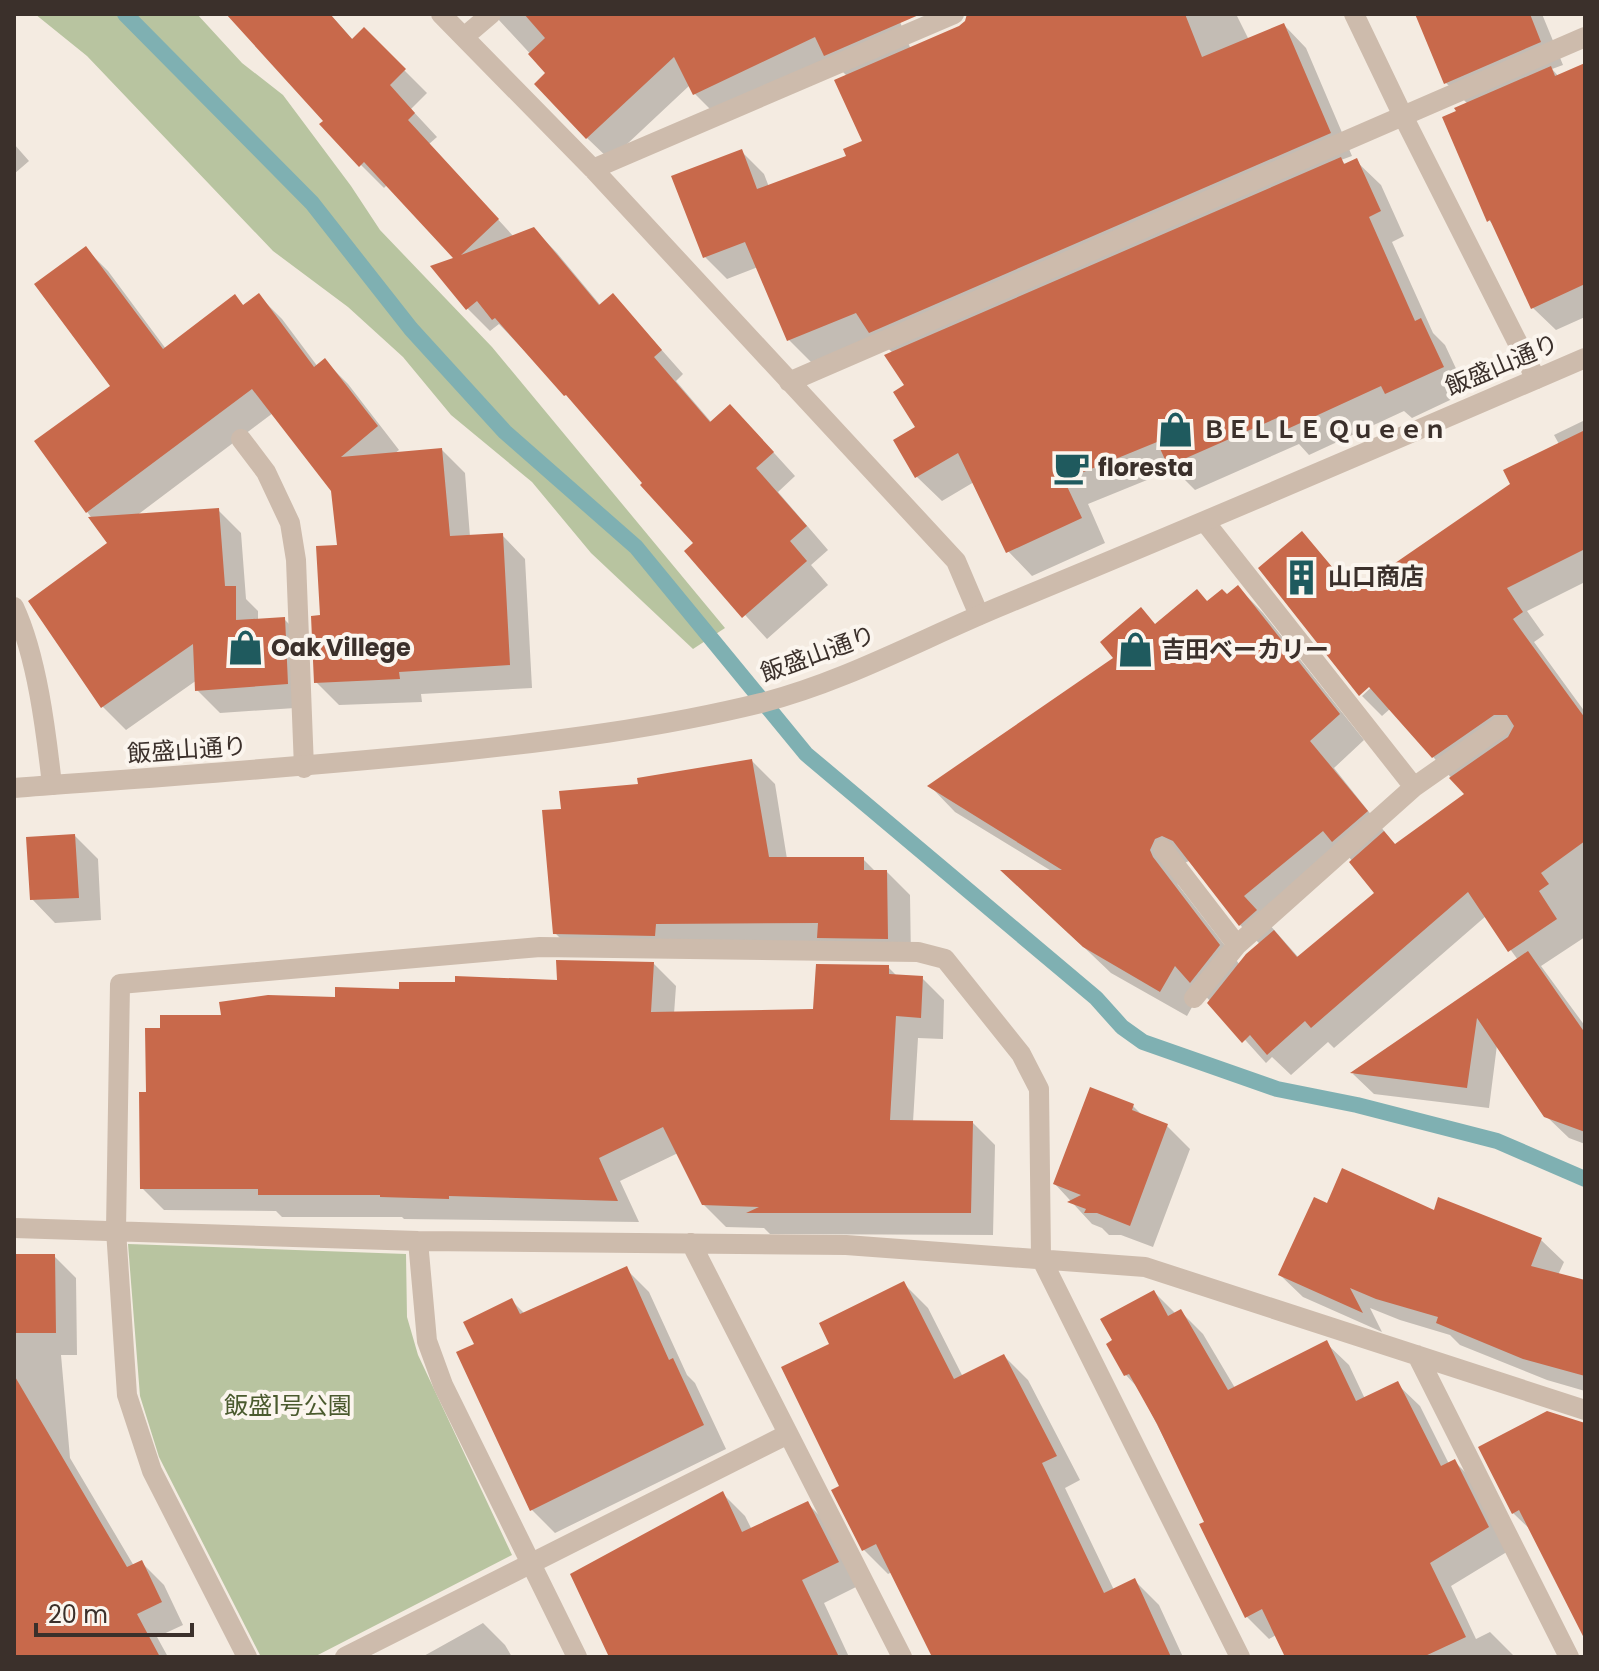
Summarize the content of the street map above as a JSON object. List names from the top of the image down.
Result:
{
  "streets": {
    "street": ["飯盛山通り"]
  },
  "parks": ["飯盛1号公園"],
  "places": {
    "shop": ["ＢＥＬＬＥ Ｑｕｅｅｎ", "Oak Villege", "吉田ベーカリー"],
    "cafe": ["floresta"],
    "building": ["山口商店"]
  },
  "scale_bar": "20 m"
}
